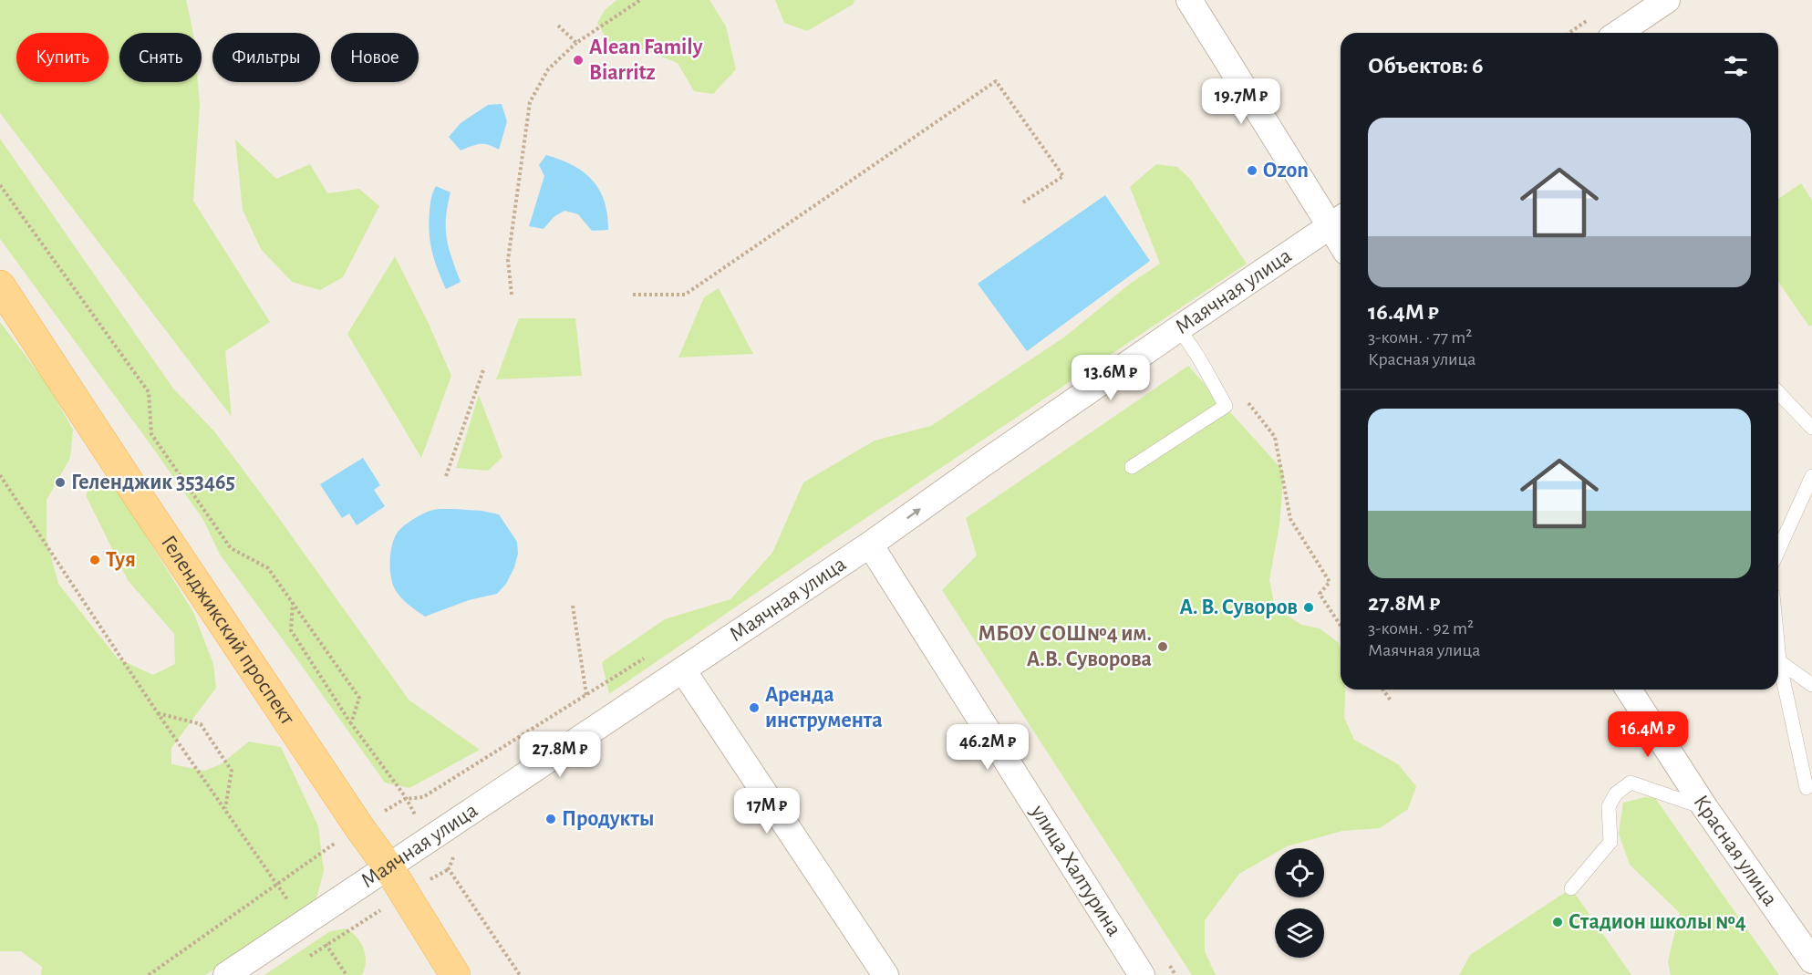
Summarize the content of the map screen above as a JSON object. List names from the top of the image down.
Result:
{
  "streets": {
    "main road": ["Геленджикский проспект"],
    "street": ["Маячная улица", "Красная улица", "улица Халтурина"]
  },
  "crossings": [
    ["Маячная улица", "Геленджикский проспект"],
    ["Маячная улица", "улица Халтурина"]
  ],
  "places": [
    "Alean Family Biarritz",
    "Ozon",
    "Геленджик 353465",
    "Туя",
    "А. В. Суворов",
    "МБОУ СОШ№4 им. А.В. Суворова",
    "Аренда инструмента",
    "Продукты",
    "Стадион школы №4"
  ],
  "page": {
    "chip": [
      "Купить",
      "Снять",
      "Фильтры",
      "Новое"
    ],
    "heading": "Объектов: 6",
    "price": [
      "19.7M ₽",
      "13.6M ₽",
      "16.4M ₽",
      "46.2M ₽",
      "27.8M ₽",
      "17M ₽"
    ],
    "list": [
      {
        "name": "16.4M ₽",
        "note": "3-комн. · 77 m² · Красная улица"
      },
      {
        "name": "27.8M ₽",
        "note": "3-комн. · 92 m² · Маячная улица"
      }
    ]
  }
}
